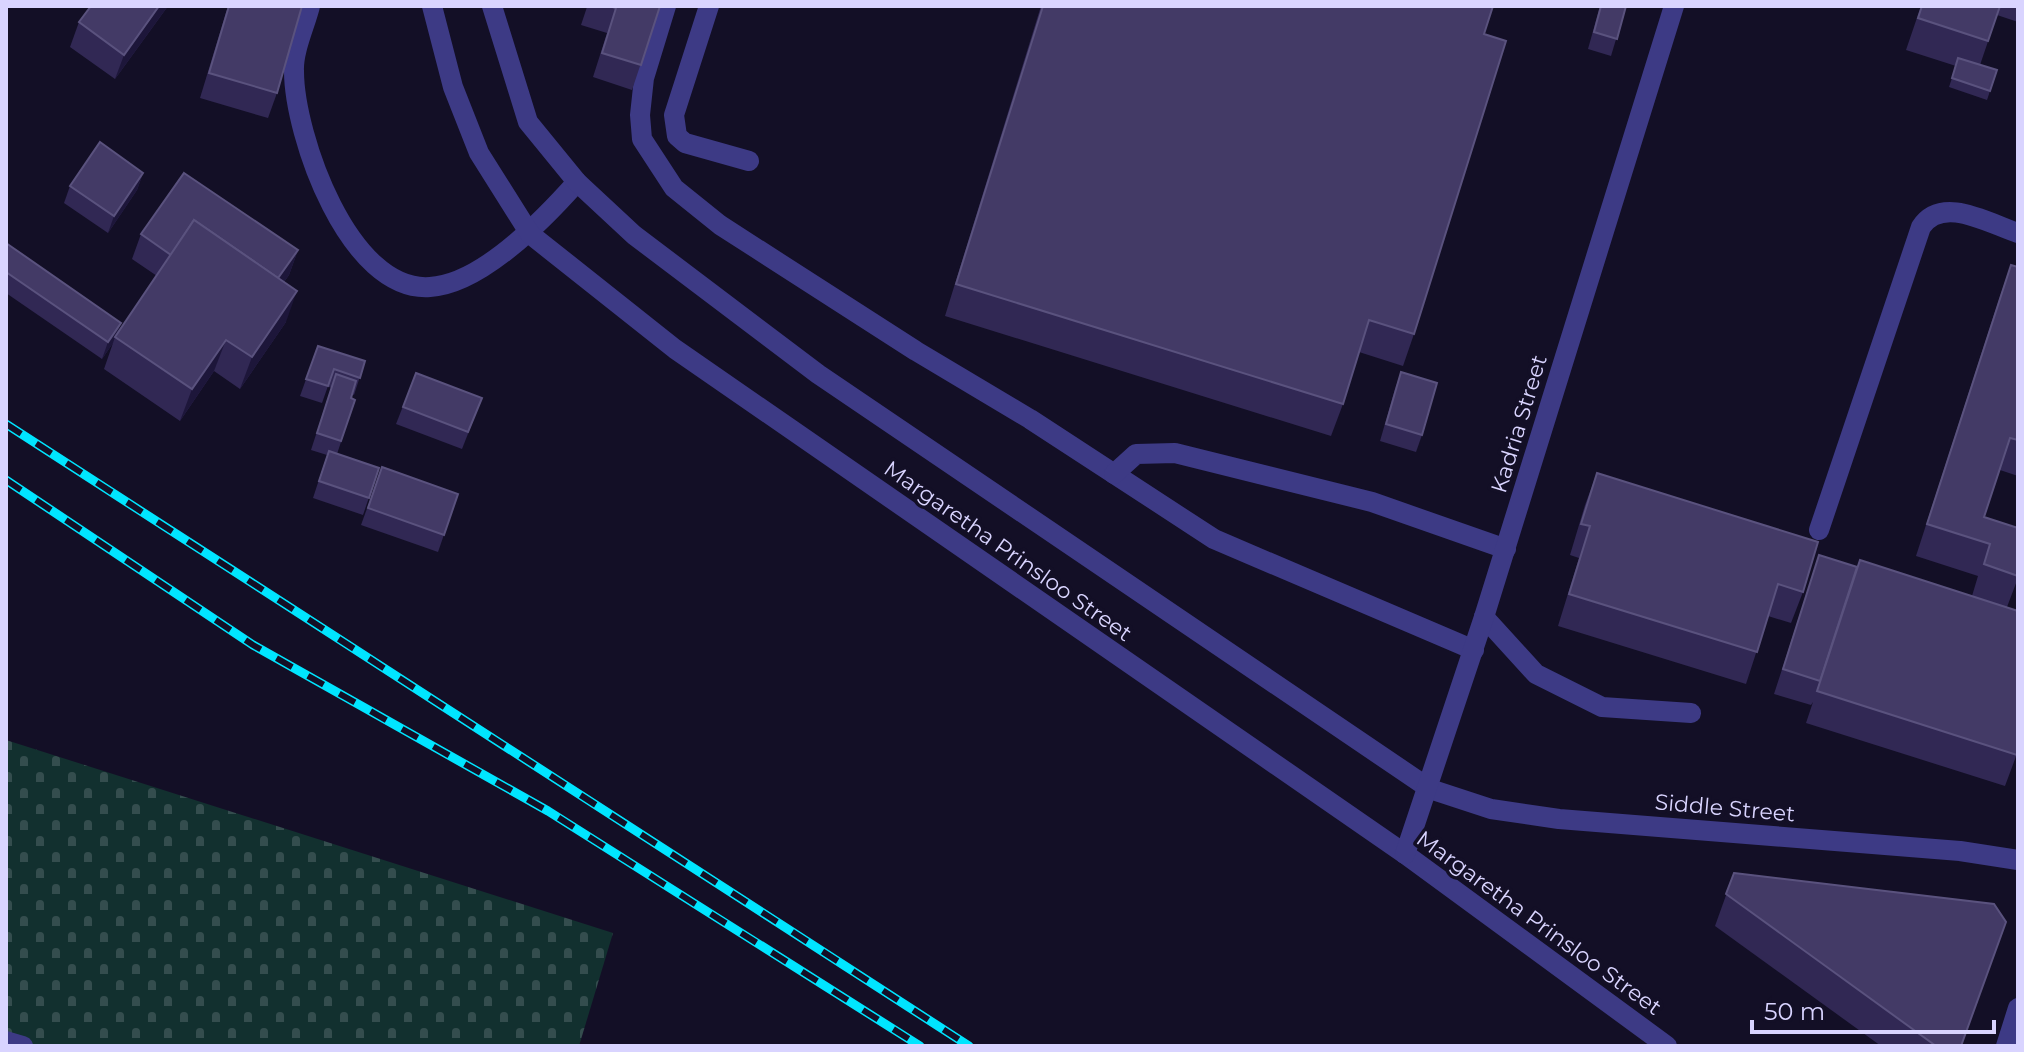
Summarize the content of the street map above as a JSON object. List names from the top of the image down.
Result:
{
  "streets": {
    "street": ["Kadria Street", "Margaretha Prinsloo Street", "Siddle Street"]
  },
  "crossings": [
    ["Kadria Street", "Margaretha Prinsloo Street"],
    ["Kadria Street", "Siddle Street"],
    ["Margaretha Prinsloo Street", "Siddle Street"]
  ],
  "scale_bar": "50 m"
}
